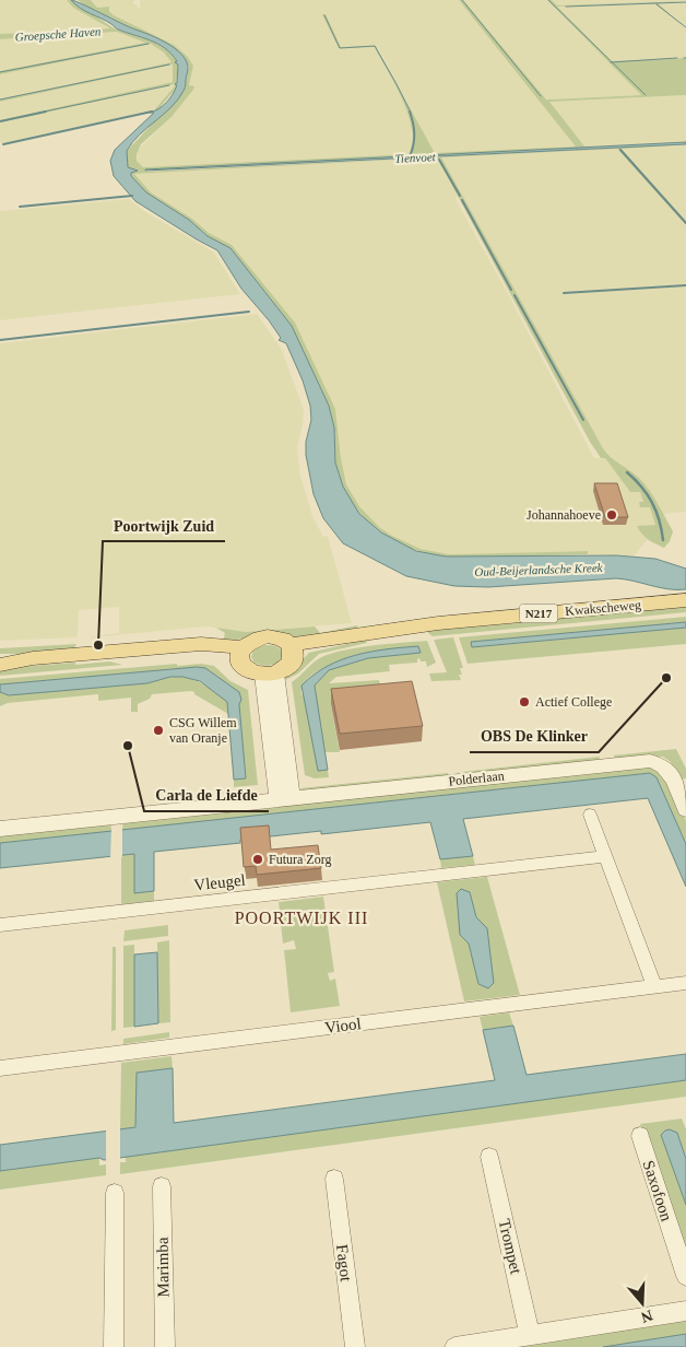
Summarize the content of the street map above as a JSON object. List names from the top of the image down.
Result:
{
  "streets": {
    "main road": ["Kwakscheweg", "N217"],
    "street": [
      "Polderlaan",
      "Vleugel",
      "Viool",
      "Saxofoon",
      "Trompet",
      "Fagot",
      "Marimba"
    ]
  },
  "districts": ["POORTWIJK III"],
  "water": ["Groepsche Haven", "Tienvoet", "Oud-Beijerlandsche Kreek"],
  "places": [
    "Johannahoeve",
    "Poortwijk Zuid",
    "OBS De Klinker",
    "Actief College",
    "CSG Willem van Oranje",
    "Carla de Liefde",
    "Futura Zorg"
  ],
  "north": "bottom"
}
